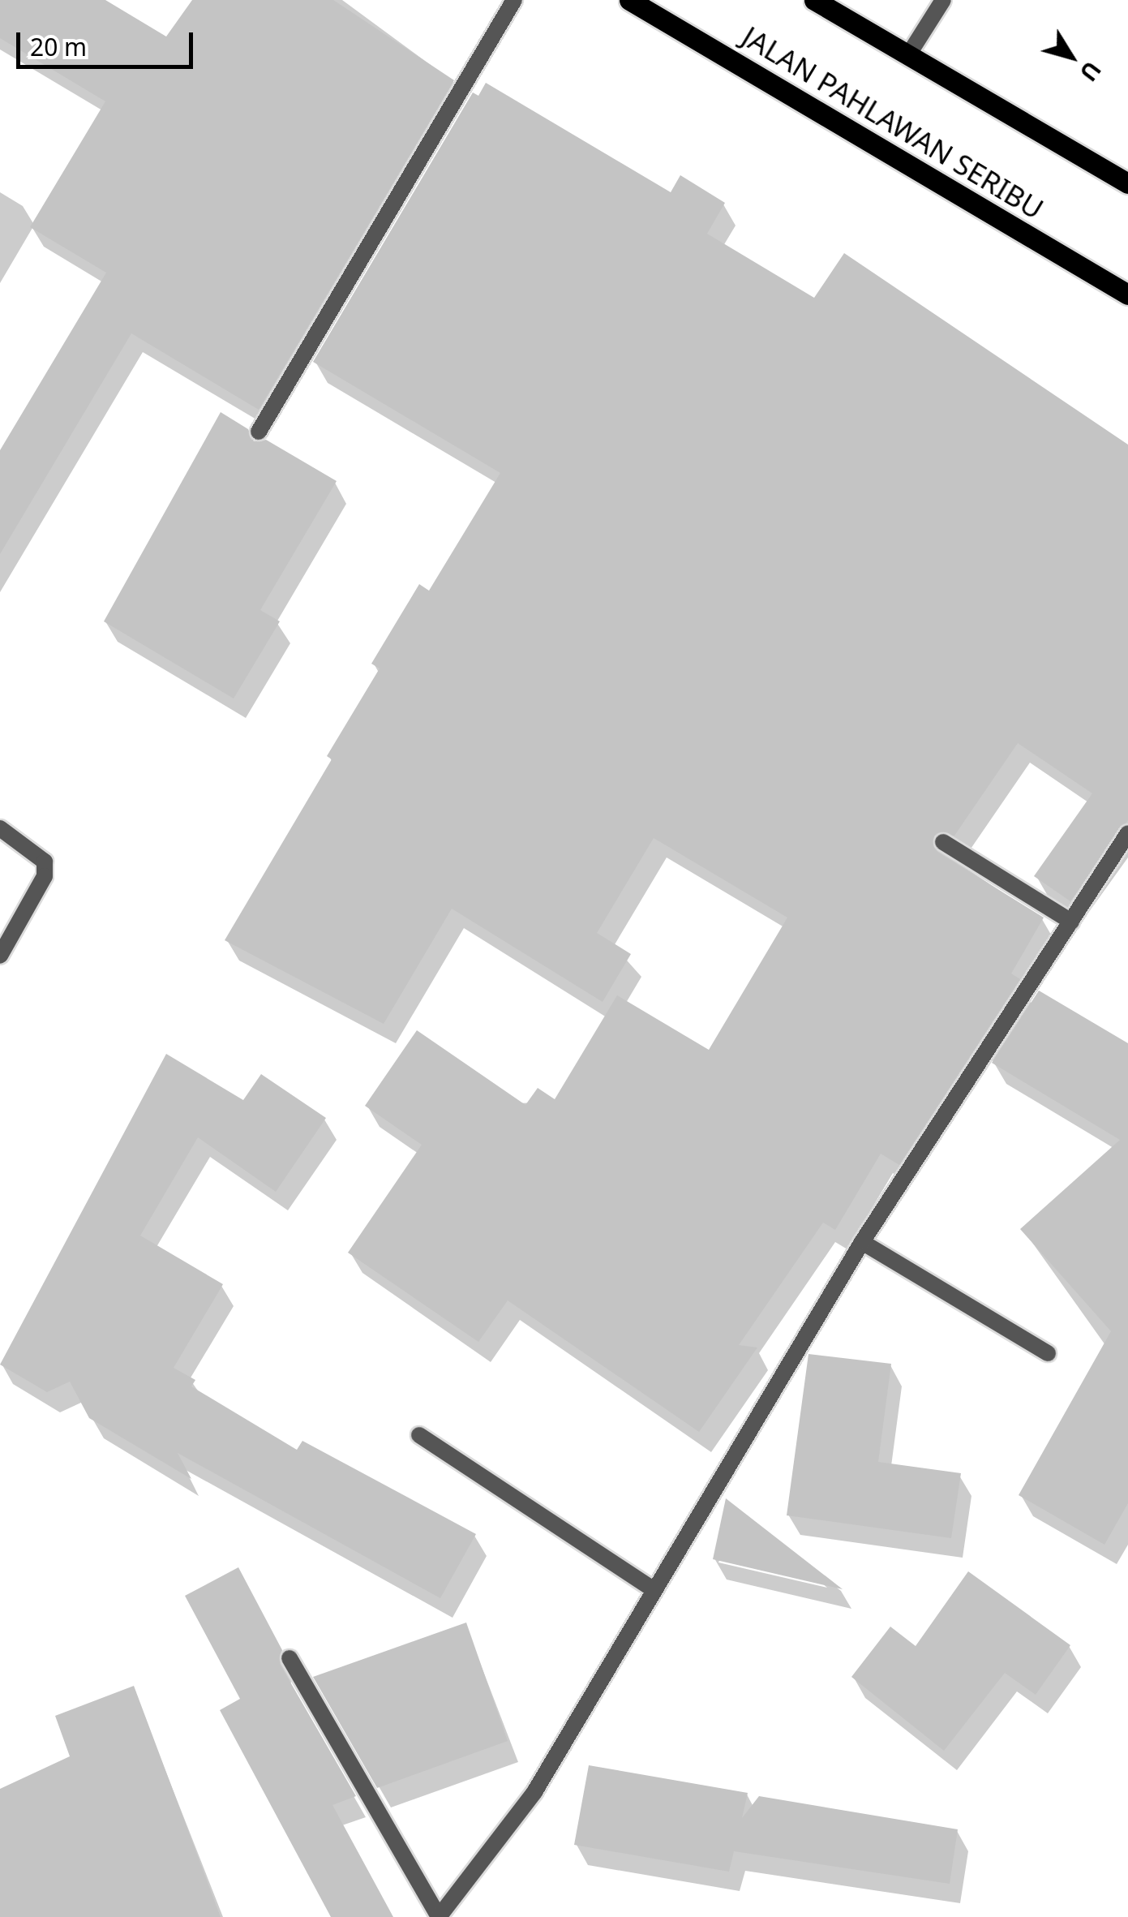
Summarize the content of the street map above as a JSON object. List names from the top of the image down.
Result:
{
  "streets": {
    "main road": ["JALAN PAHLAWAN SERIBU"]
  },
  "scale_bar": "20 m",
  "north": "bottom right"
}
